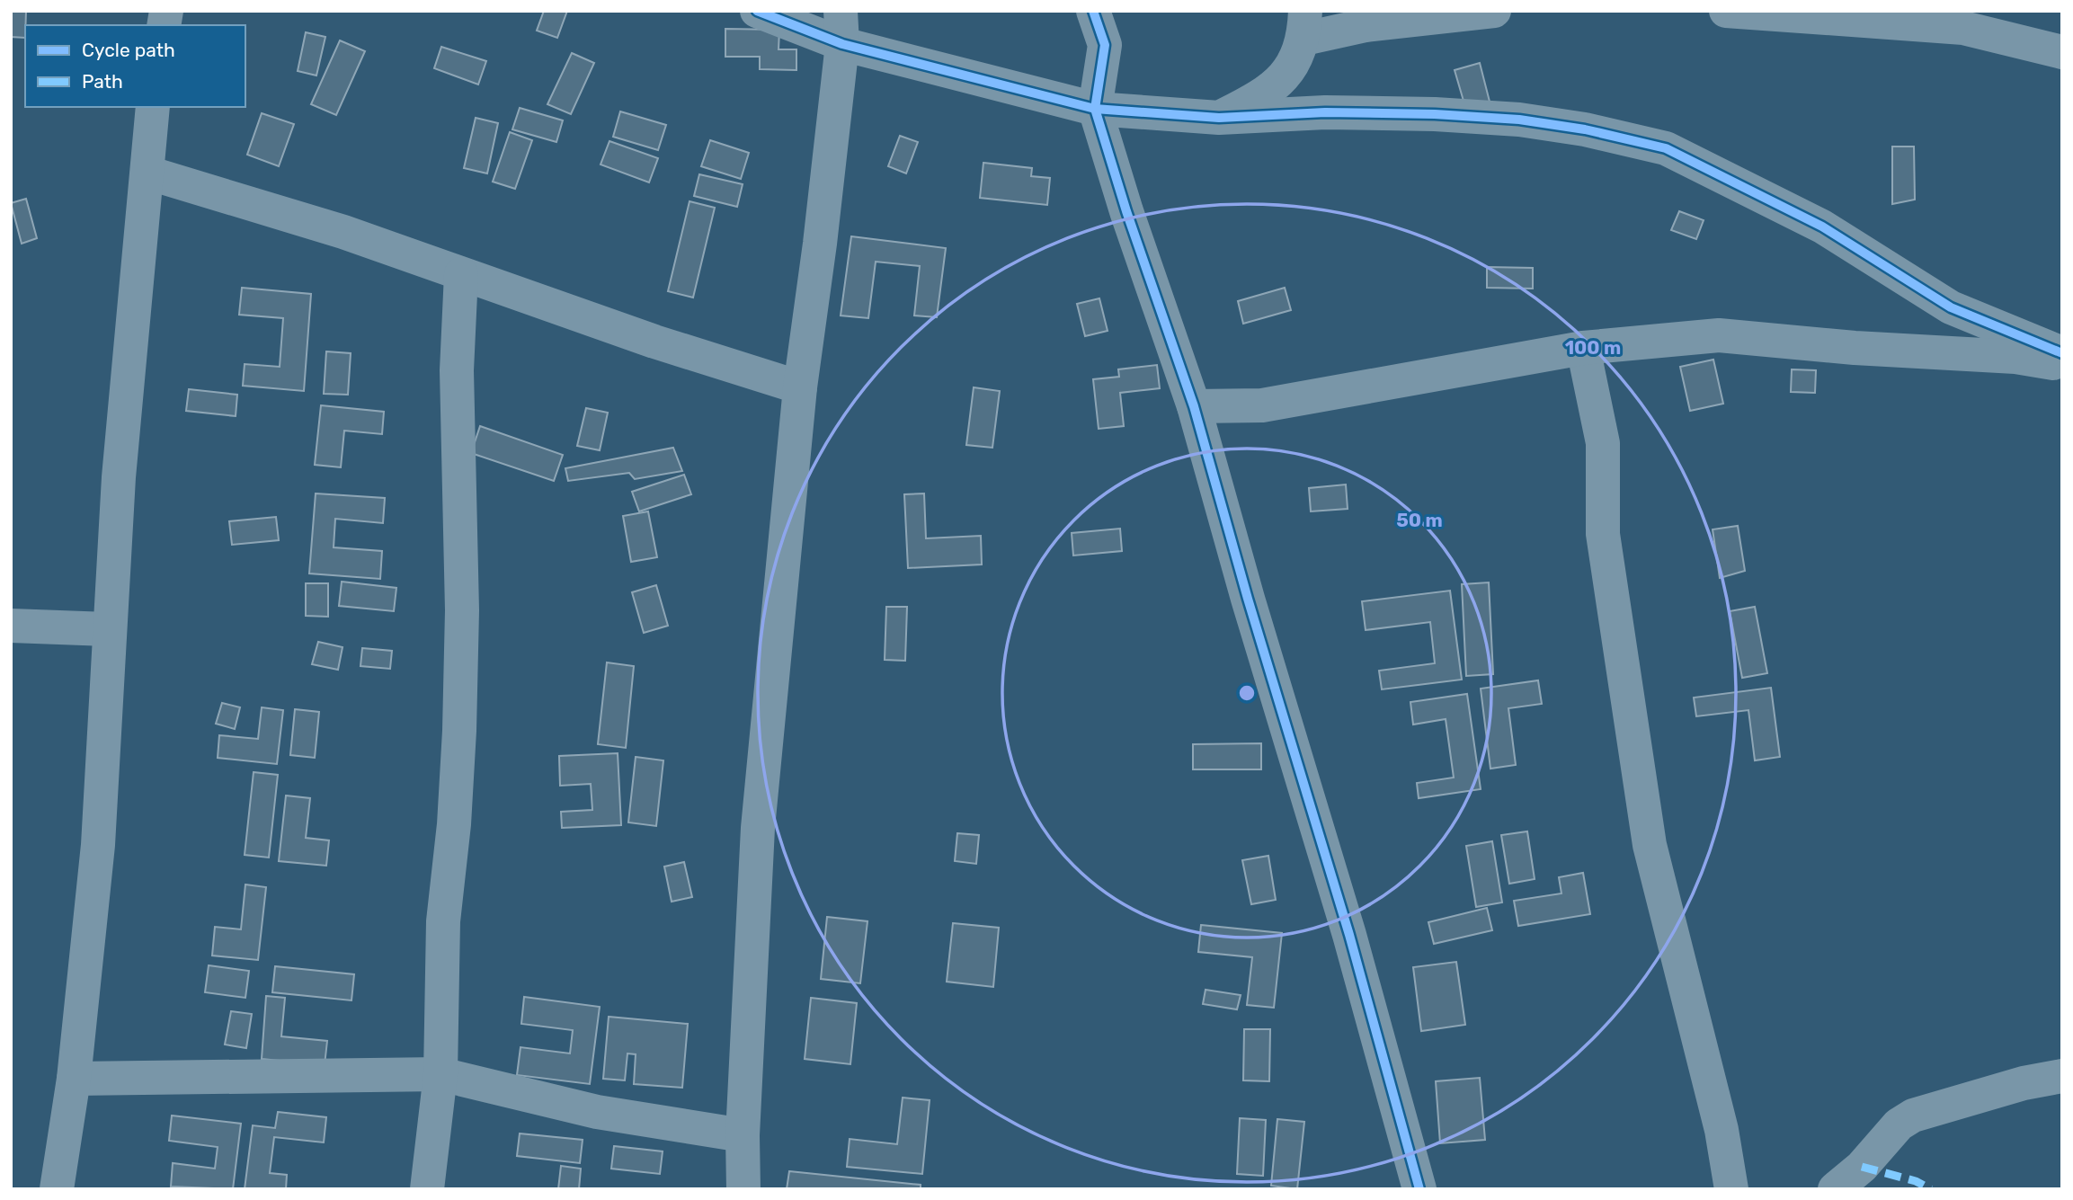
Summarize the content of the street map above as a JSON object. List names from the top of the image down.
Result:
{
  "legend": ["Cycle path", "Path"],
  "rings": ["100 m", "50 m"]
}
